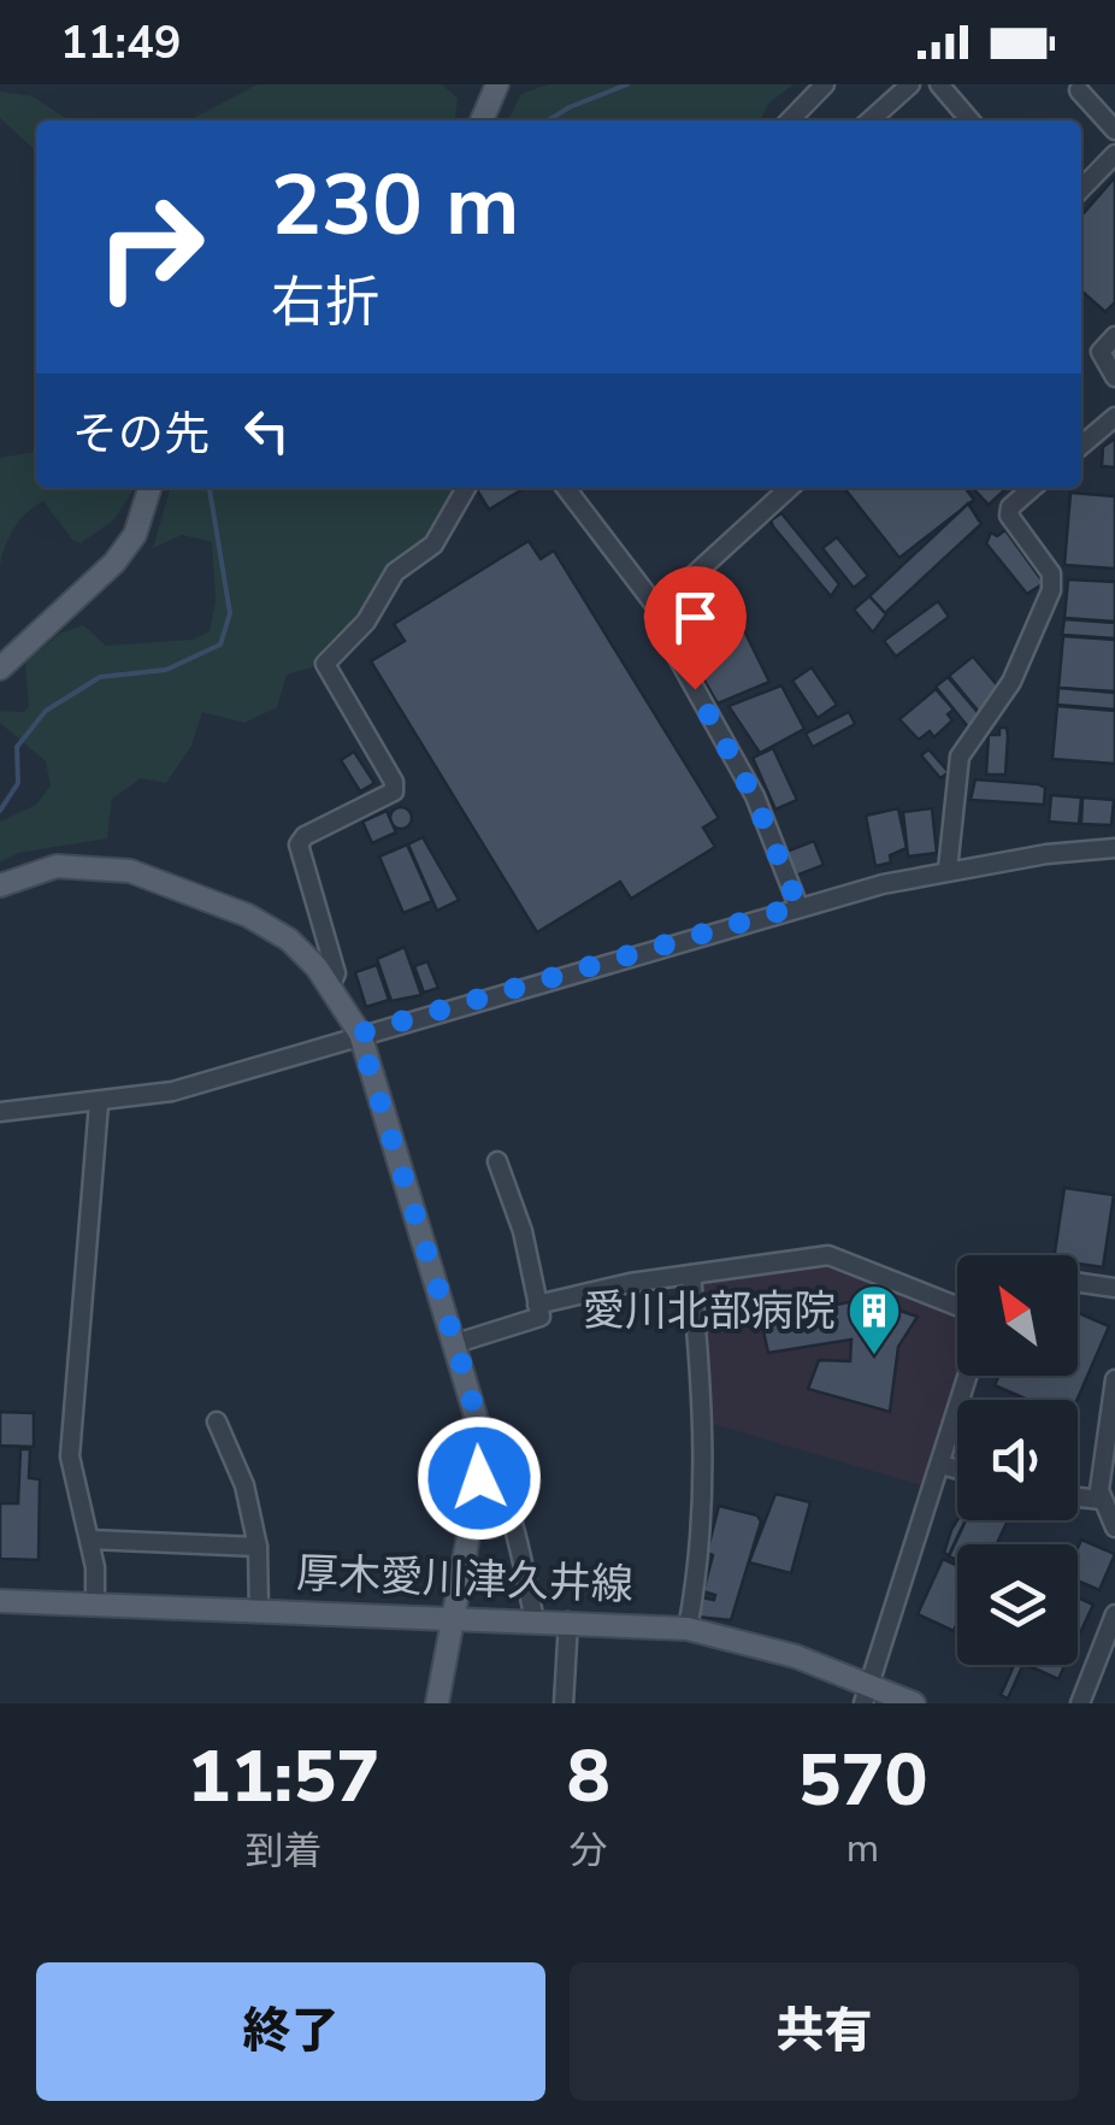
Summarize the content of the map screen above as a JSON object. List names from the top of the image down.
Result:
{
  "streets": {
    "main road": ["厚木愛川津久井線"]
  },
  "places": {
    "building": ["愛川北部病院"]
  },
  "north": "top left",
  "page": {
    "status": "11:49",
    "turn": ["230 m", "右折"],
    "then": "その先",
    "eta": [
      "11:57",
      "到着",
      "8",
      "分",
      "570",
      "m"
    ],
    "buttons": ["終了", "共有"]
  }
}
